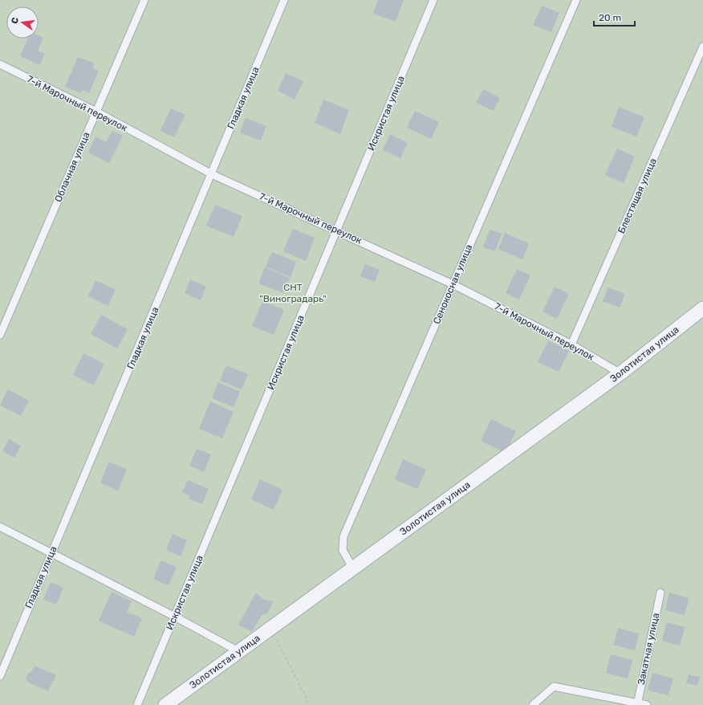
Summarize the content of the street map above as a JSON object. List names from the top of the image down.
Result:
{
  "streets": {
    "street": ["Золотистая улица"],
    "lane": [
      "Гладкая улица",
      "7-й Марочный переулок",
      "Искристая улица",
      "Облачная улица",
      "Блестящая улица",
      "Сенокосная улица",
      "Закатная улица"
    ]
  },
  "crossings": [
    ["Гладкая улица", "7-й Марочный переулок"],
    ["7-й Марочный переулок", "Искристая улица"],
    ["7-й Марочный переулок", "Облачная улица"],
    ["7-й Марочный переулок", "Блестящая улица"],
    ["7-й Марочный переулок", "Сенокосная улица"],
    ["7-й Марочный переулок", "Золотистая улица"],
    ["Сенокосная улица", "Золотистая улица"]
  ],
  "parks": ["СНТ \"Виноградарь\""],
  "scale_bar": "20 m",
  "north": "left"
}
